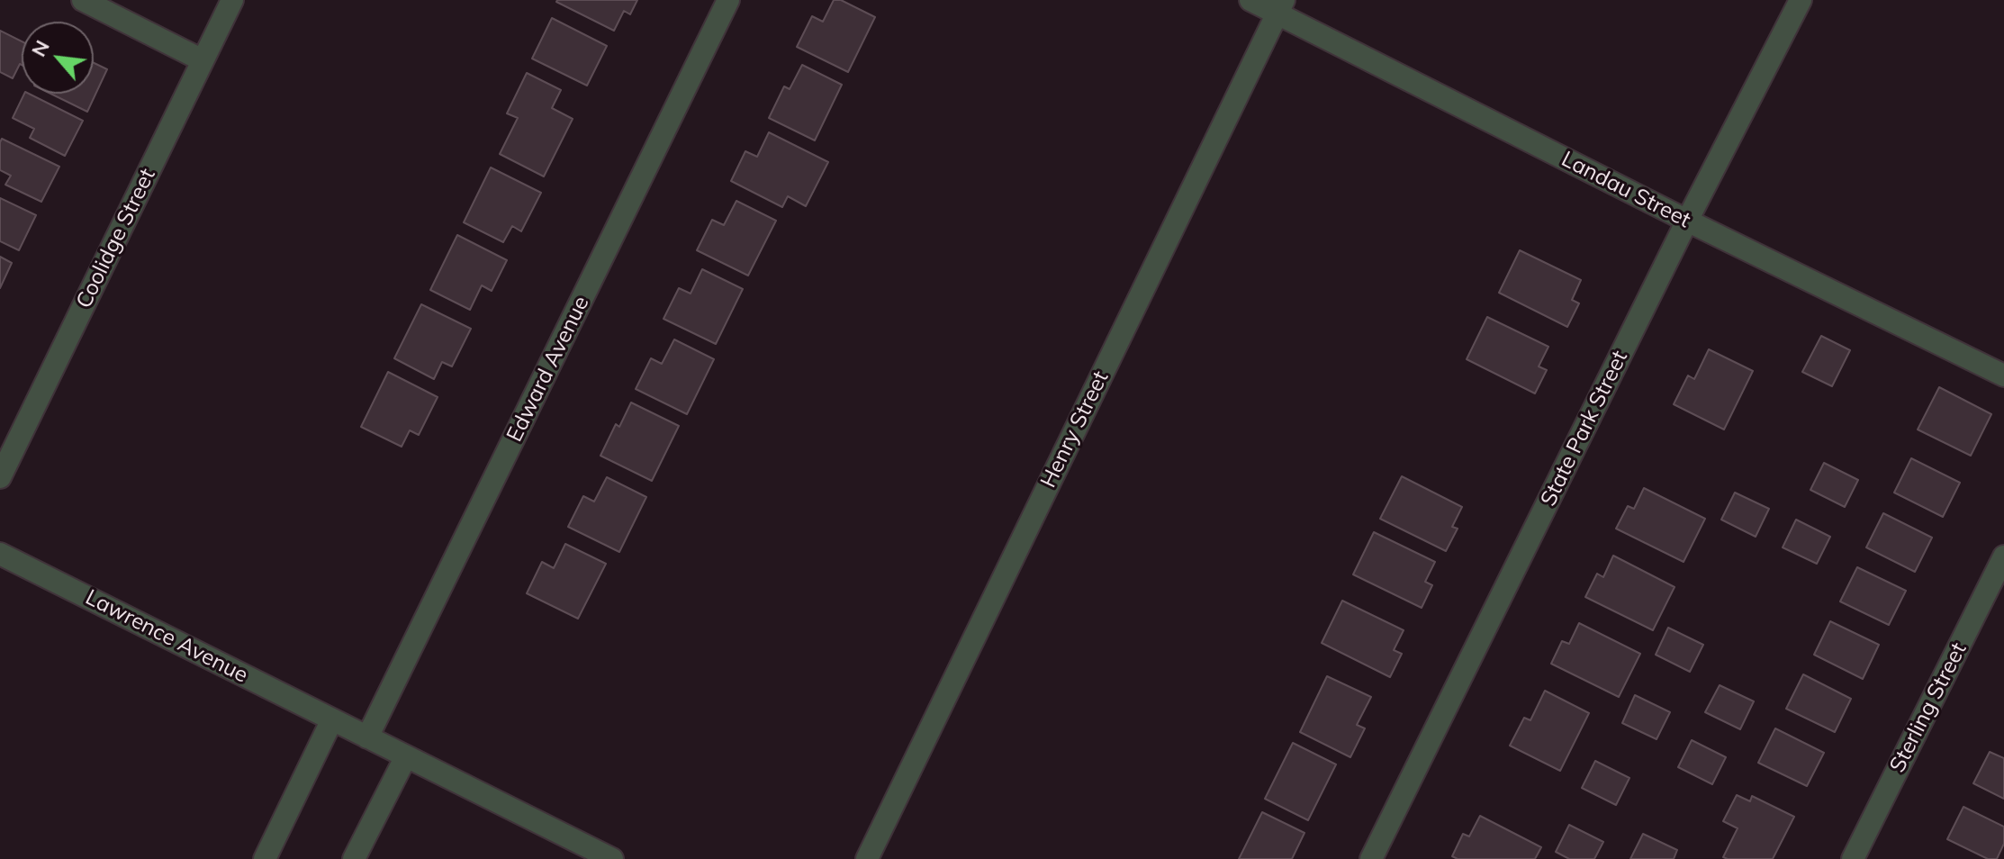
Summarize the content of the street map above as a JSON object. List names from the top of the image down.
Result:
{
  "streets": {
    "street": [
      "Landau Street",
      "Coolidge Street",
      "Edward Avenue",
      "State Park Street",
      "Henry Street",
      "Lawrence Avenue",
      "Sterling Street"
    ]
  },
  "crossings": [
    ["Landau Street", "State Park Street"],
    ["Landau Street", "Henry Street"],
    ["Edward Avenue", "Lawrence Avenue"]
  ],
  "north": "top left"
}
